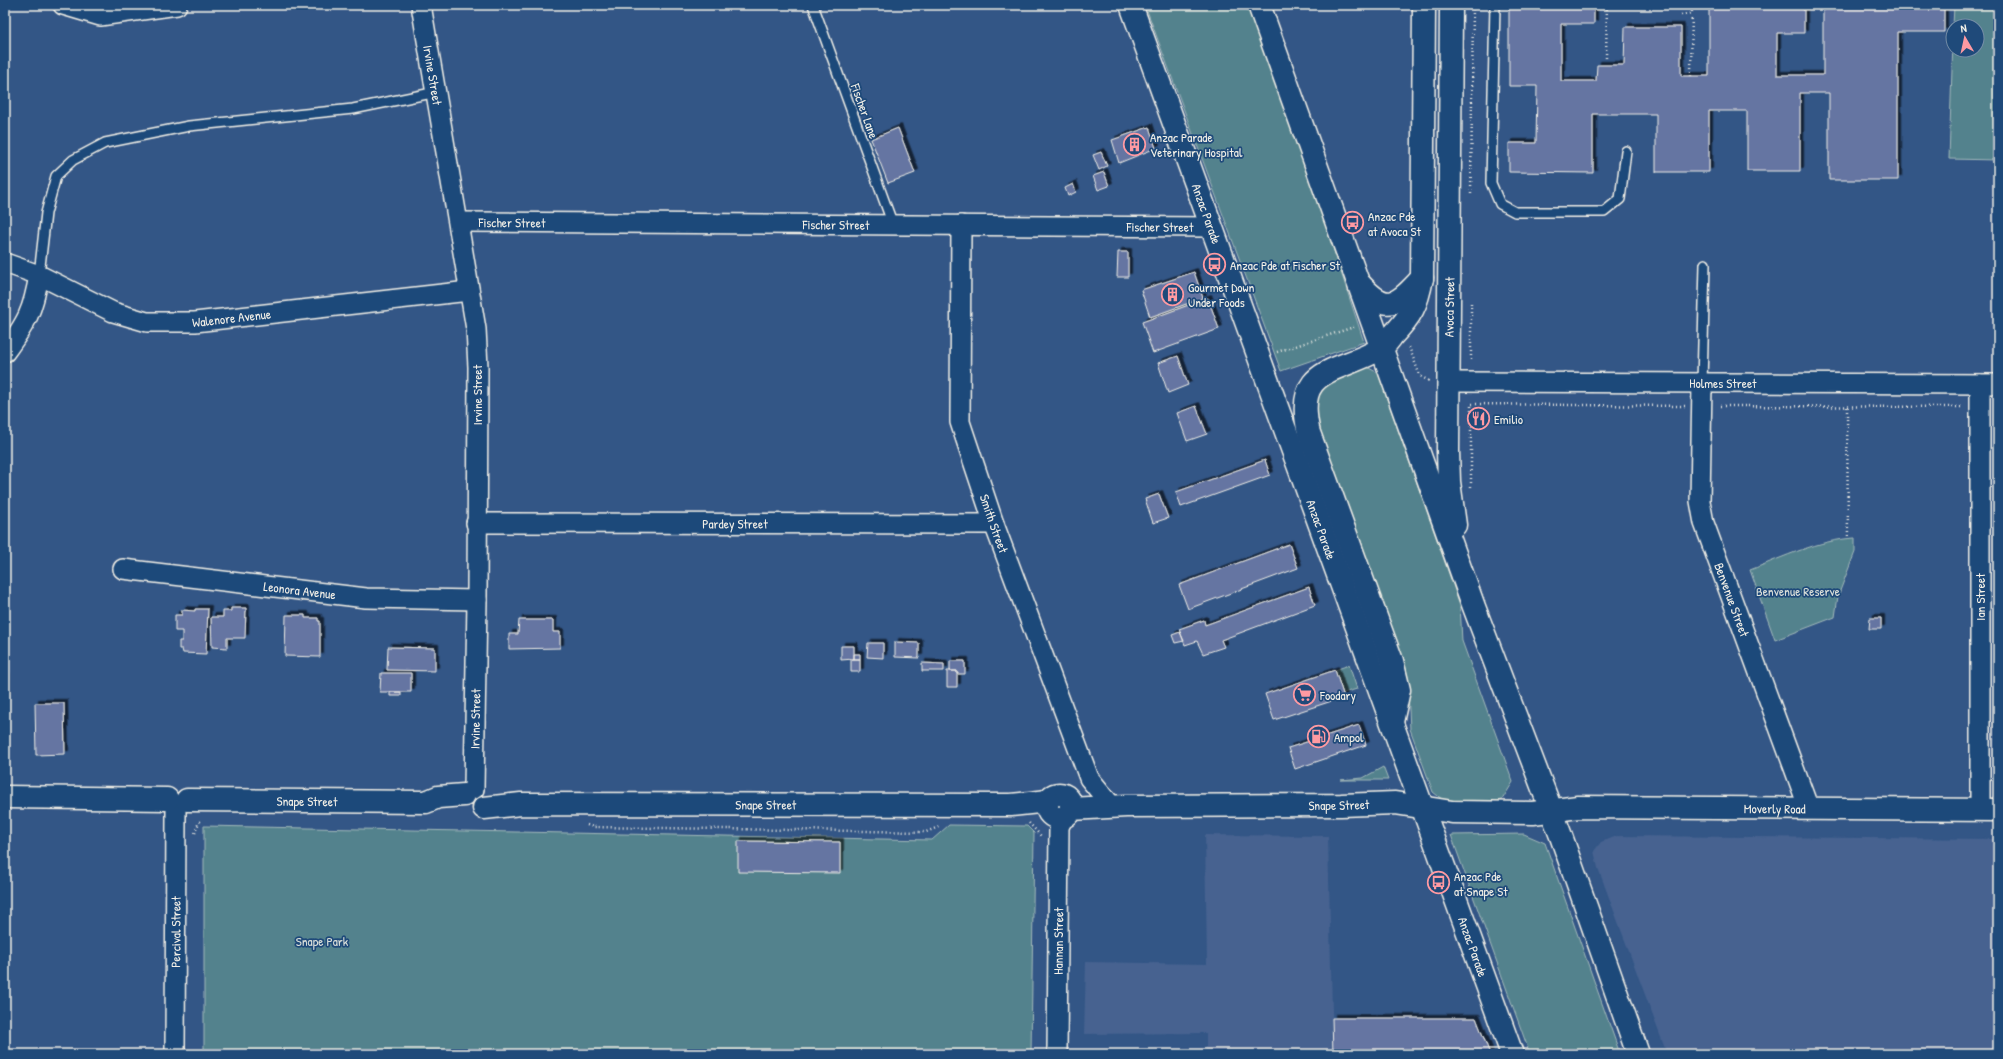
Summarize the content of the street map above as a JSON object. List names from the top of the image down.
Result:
{
  "streets": {
    "main road": [
      "Anzac Parade",
      "Avoca Street",
      "Snape Street",
      "Moverly Road"
    ],
    "street": [
      "Irvine Street",
      "Fischer Street",
      "Walenore Avenue",
      "Holmes Street",
      "Pardey Street",
      "Smith Street",
      "Leonora Avenue",
      "Ian Street",
      "Benvenue Street",
      "Percival Street",
      "Hannan Street"
    ],
    "lane": ["Fischer Lane"]
  },
  "crossings": [
    ["Irvine Street", "Fischer Street"],
    ["Irvine Street", "Walenore Avenue"],
    ["Irvine Street", "Pardey Street"],
    ["Irvine Street", "Leonora Avenue"],
    ["Irvine Street", "Snape Street"],
    ["Fischer Lane", "Fischer Street"],
    ["Anzac Parade", "Fischer Street"],
    ["Anzac Parade", "Snape Street"],
    ["Fischer Street", "Smith Street"],
    ["Avoca Street", "Holmes Street"],
    ["Holmes Street", "Ian Street"],
    ["Holmes Street", "Benvenue Street"],
    ["Pardey Street", "Smith Street"],
    ["Smith Street", "Snape Street"],
    ["Ian Street", "Moverly Road"],
    ["Benvenue Street", "Moverly Road"],
    ["Snape Street", "Moverly Road"],
    ["Snape Street", "Percival Street"],
    ["Snape Street", "Hannan Street"]
  ],
  "parks": ["Benvenue Reserve", "Snape Park"],
  "places": {
    "building": ["Anzac Parade Veterinary Hospital", "Gourmet Down Under Foods"],
    "bus stop": ["Anzac Pde at Avoca St", "Anzac Pde at Fischer St", "Anzac Pde at Snape St"],
    "restaurant": ["Emilio"],
    "supermarket": ["Foodary"],
    "fuel station": ["Ampol"]
  },
  "north": "top"
}
